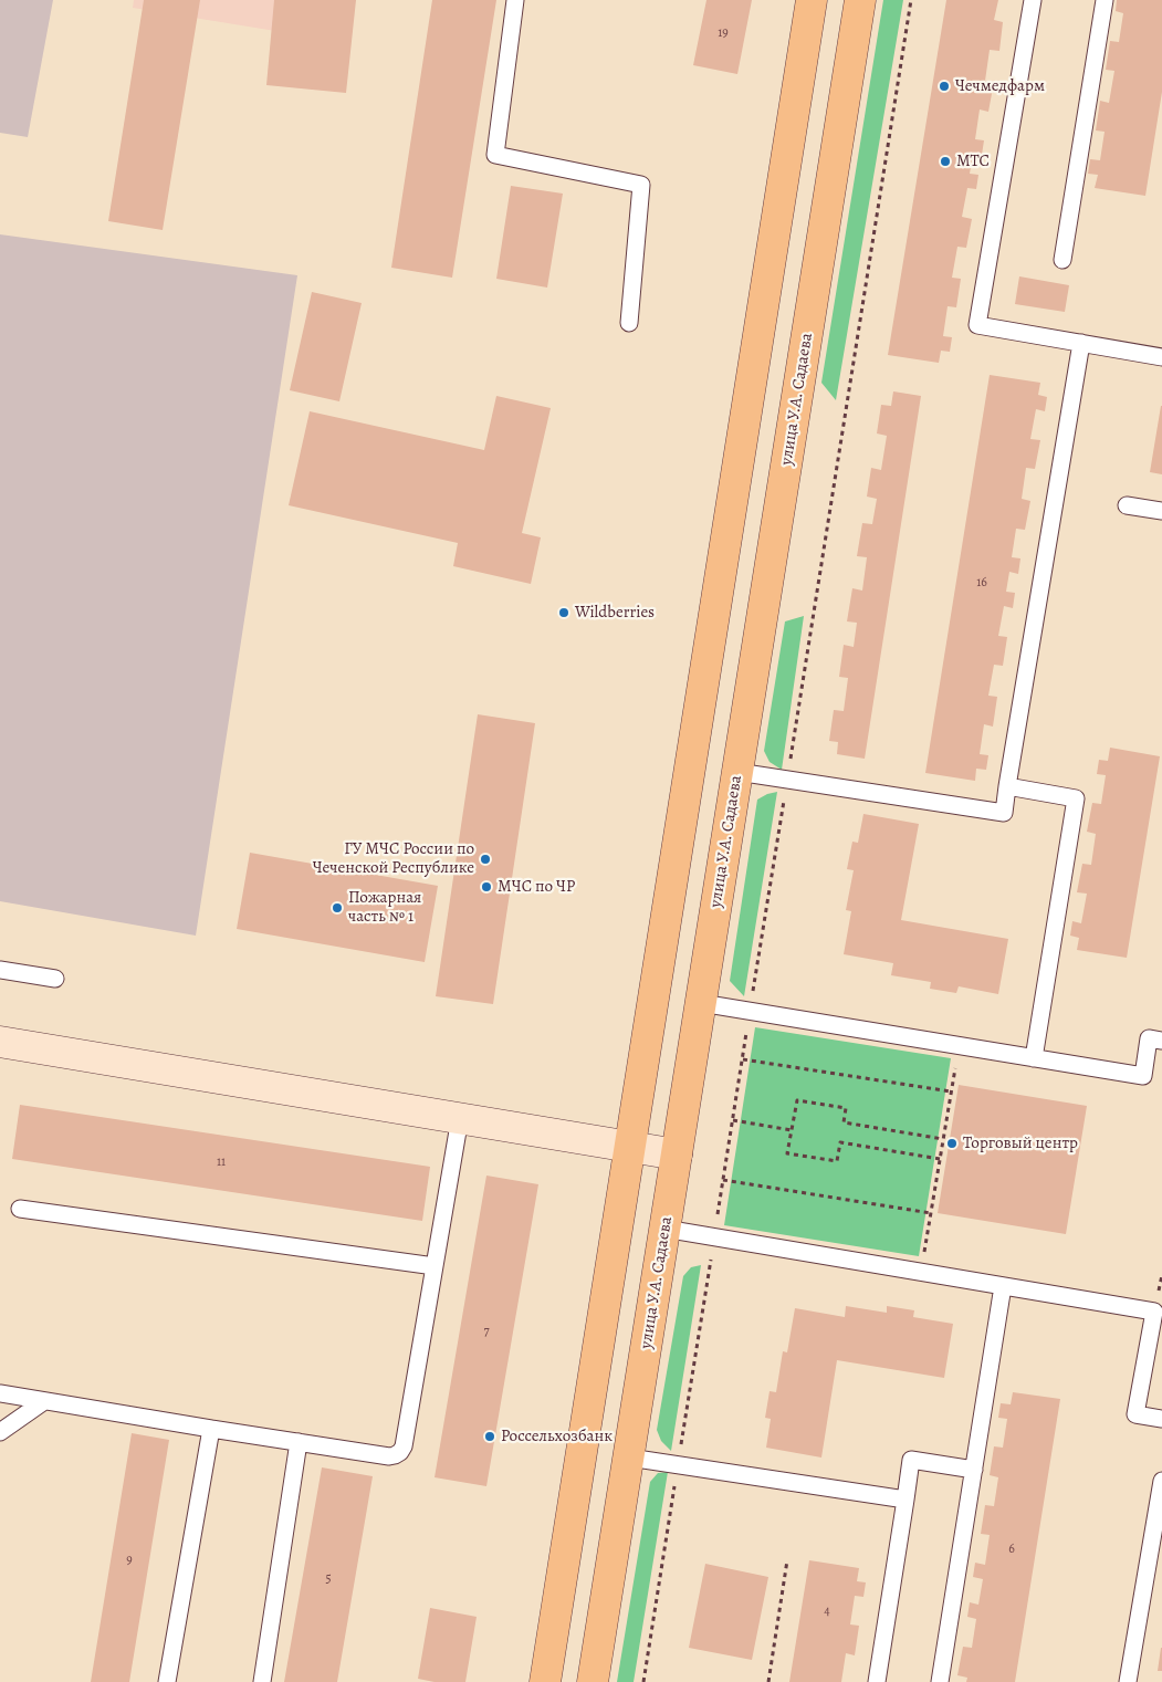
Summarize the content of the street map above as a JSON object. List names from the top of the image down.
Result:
{
  "streets": {
    "main road": ["улица У.А. Садаева"]
  },
  "places": [
    "Чечмедфарм",
    "МТС",
    "Wildberries",
    "ГУ МЧС России по Чеченской Республике",
    "МЧС по ЧР",
    "Пожарная часть № 1",
    "Торговый центр",
    "Россельхозбанк"
  ],
  "house_numbers": [
    "19",
    "16",
    "11",
    "7",
    "6",
    "9",
    "5",
    "4"
  ]
}
